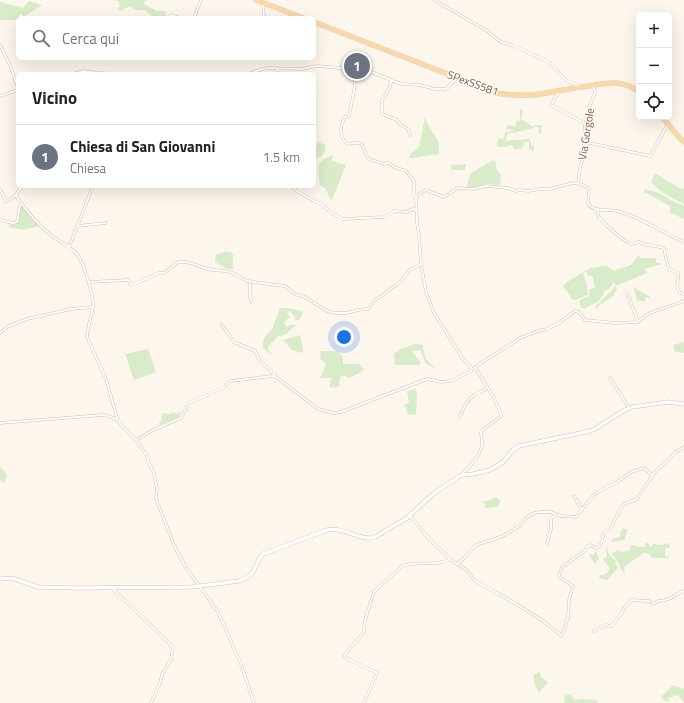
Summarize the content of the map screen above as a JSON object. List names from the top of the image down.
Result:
{
  "streets": {
    "main road": ["SPexSS581"],
    "street": ["Via Gorgole"]
  },
  "crossings": [
    ["SPexSS581", "Via Gorgole"]
  ],
  "page": {
    "map_buttons": ["+", "−"],
    "search": "Cerca qui",
    "pins": "1",
    "heading": "Vicino",
    "list": [
      {
        "mark": "1",
        "name": "Chiesa di San Giovanni",
        "note": "Chiesa",
        "value": "1.5 km"
      }
    ]
  }
}
